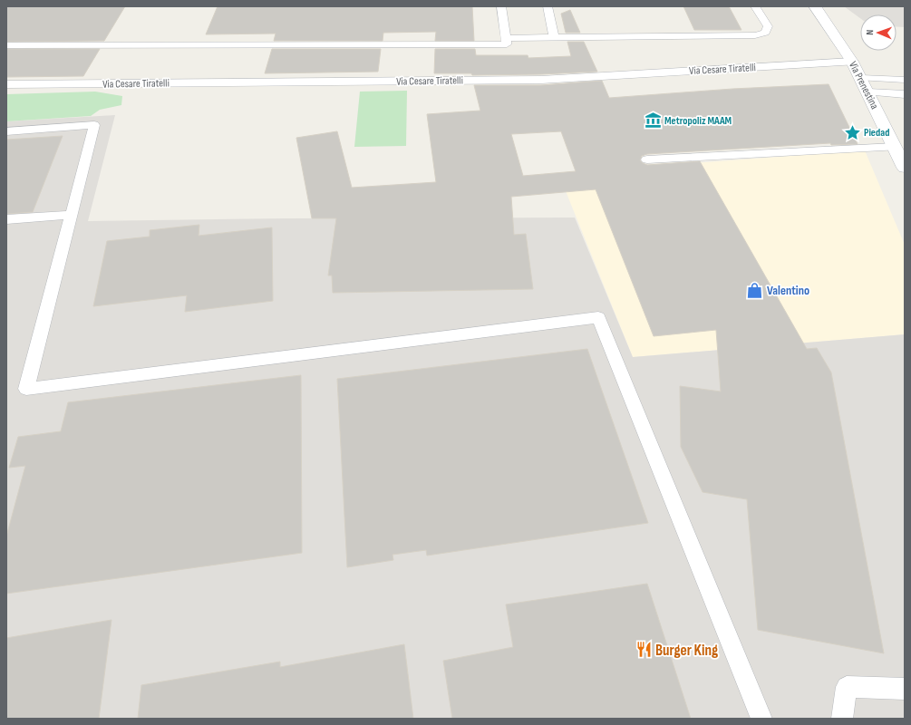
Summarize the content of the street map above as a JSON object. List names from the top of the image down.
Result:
{
  "streets": {
    "street": ["Via Cesare Tiratelli", "Via Prenestina"]
  },
  "crossings": [
    ["Via Cesare Tiratelli", "Via Prenestina"]
  ],
  "places": {
    "museum": ["Metropoliz MAAM"],
    "place": ["Piedad"],
    "shop": ["Valentino"],
    "restaurant": ["Burger King"]
  },
  "north": "left"
}
